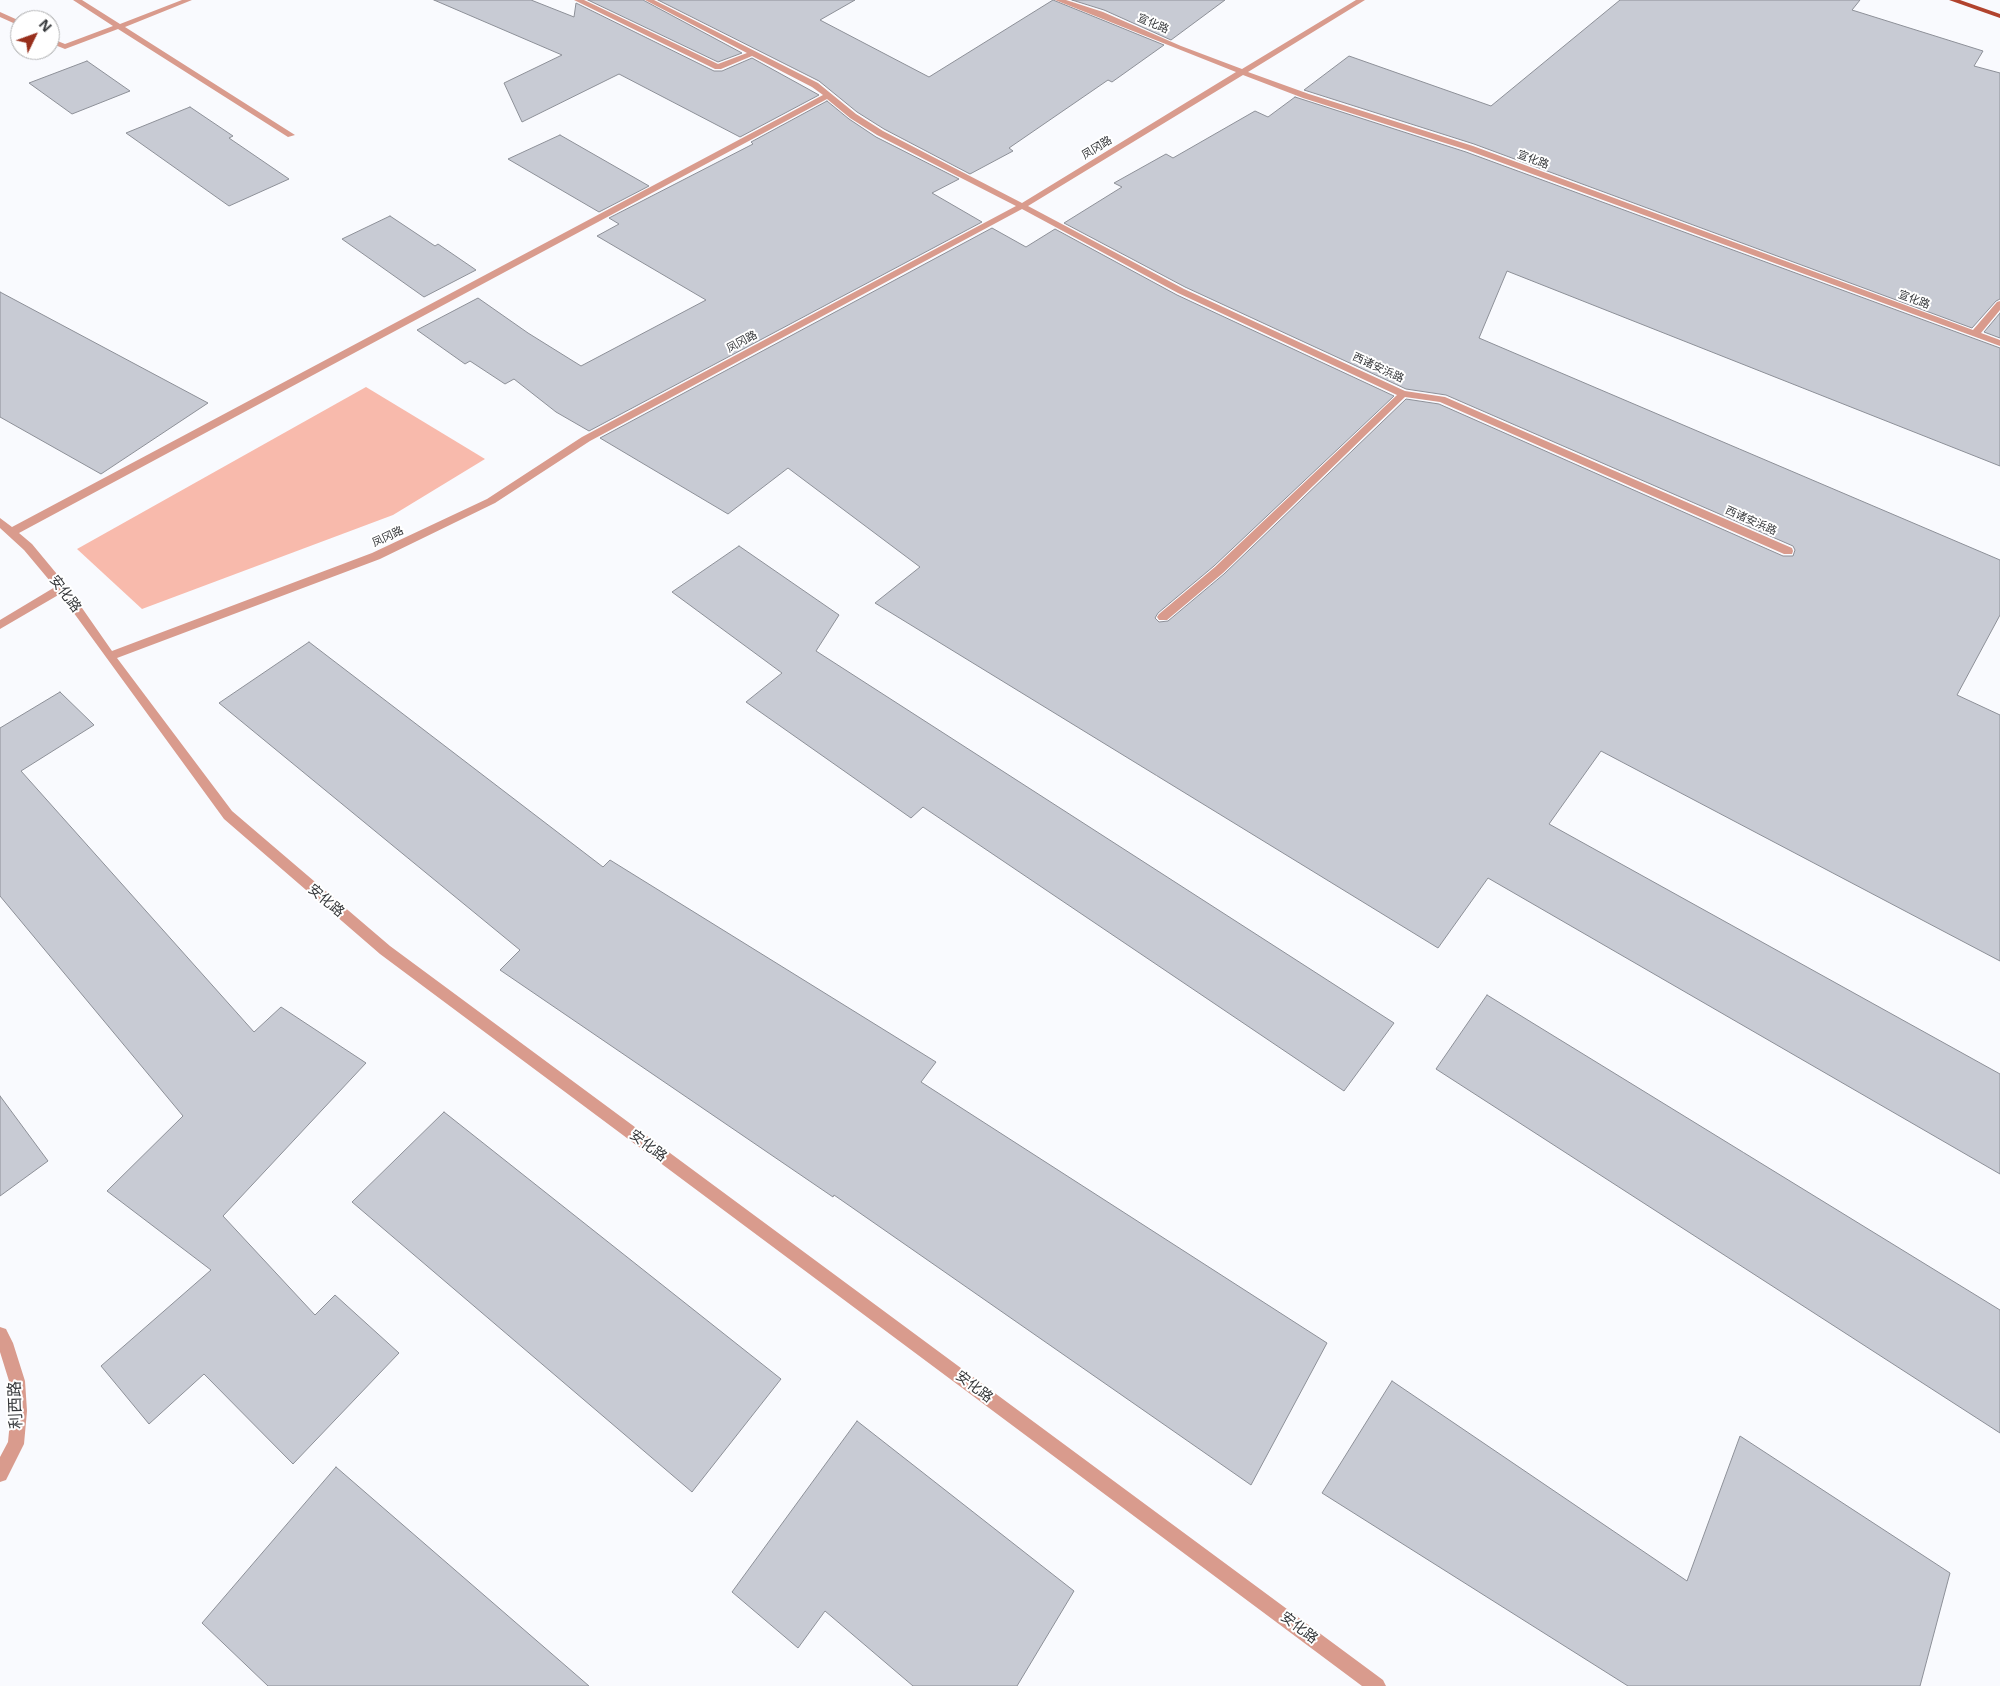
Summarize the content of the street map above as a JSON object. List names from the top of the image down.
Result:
{
  "streets": {
    "street": [
      "宣化路",
      "凤冈路",
      "西诸安浜路",
      "安化路",
      "利西路"
    ]
  },
  "crossings": [
    ["宣化路", "凤冈路"],
    ["凤冈路", "西诸安浜路"],
    ["凤冈路", "安化路"]
  ],
  "north": "top right"
}
